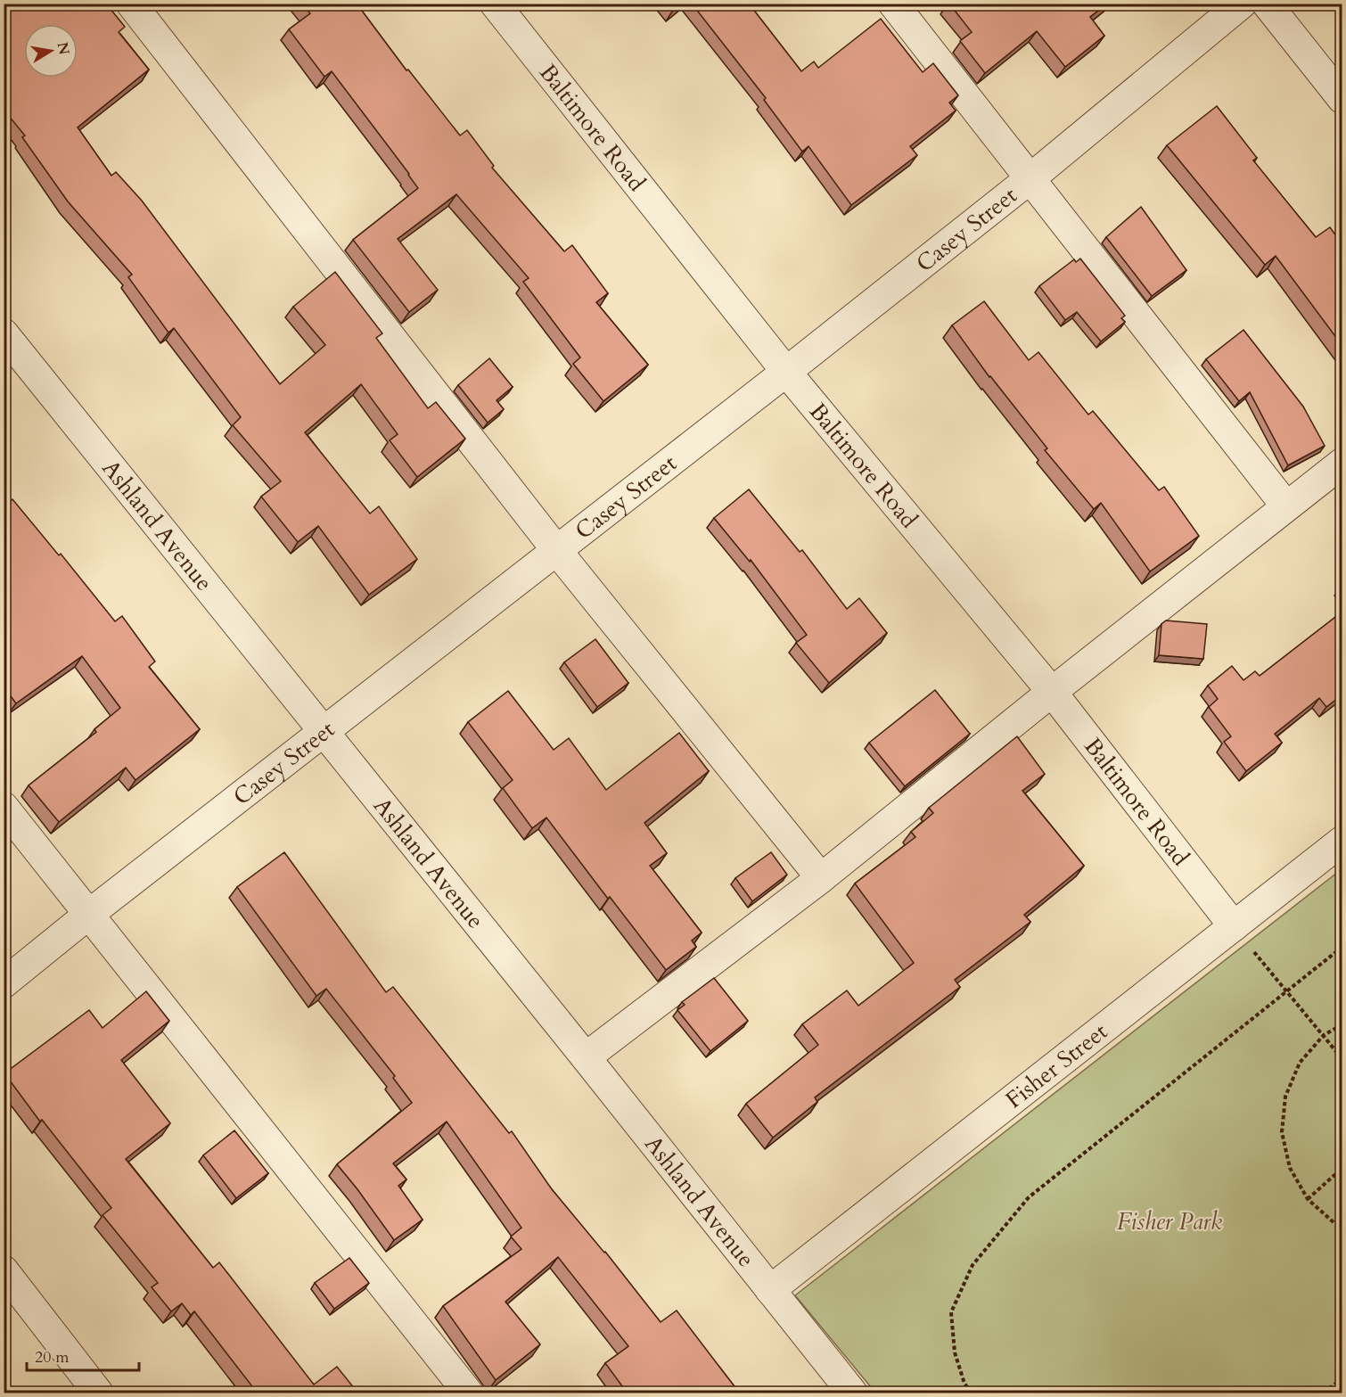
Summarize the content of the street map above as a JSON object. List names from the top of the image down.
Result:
{
  "streets": {
    "street": [
      "Baltimore Road",
      "Casey Street",
      "Ashland Avenue",
      "Fisher Street"
    ]
  },
  "crossings": [
    ["Baltimore Road", "Casey Street"],
    ["Baltimore Road", "Fisher Street"],
    ["Casey Street", "Ashland Avenue"],
    ["Ashland Avenue", "Fisher Street"]
  ],
  "parks": ["Fisher Park"],
  "scale_bar": "20 m",
  "north": "right"
}
